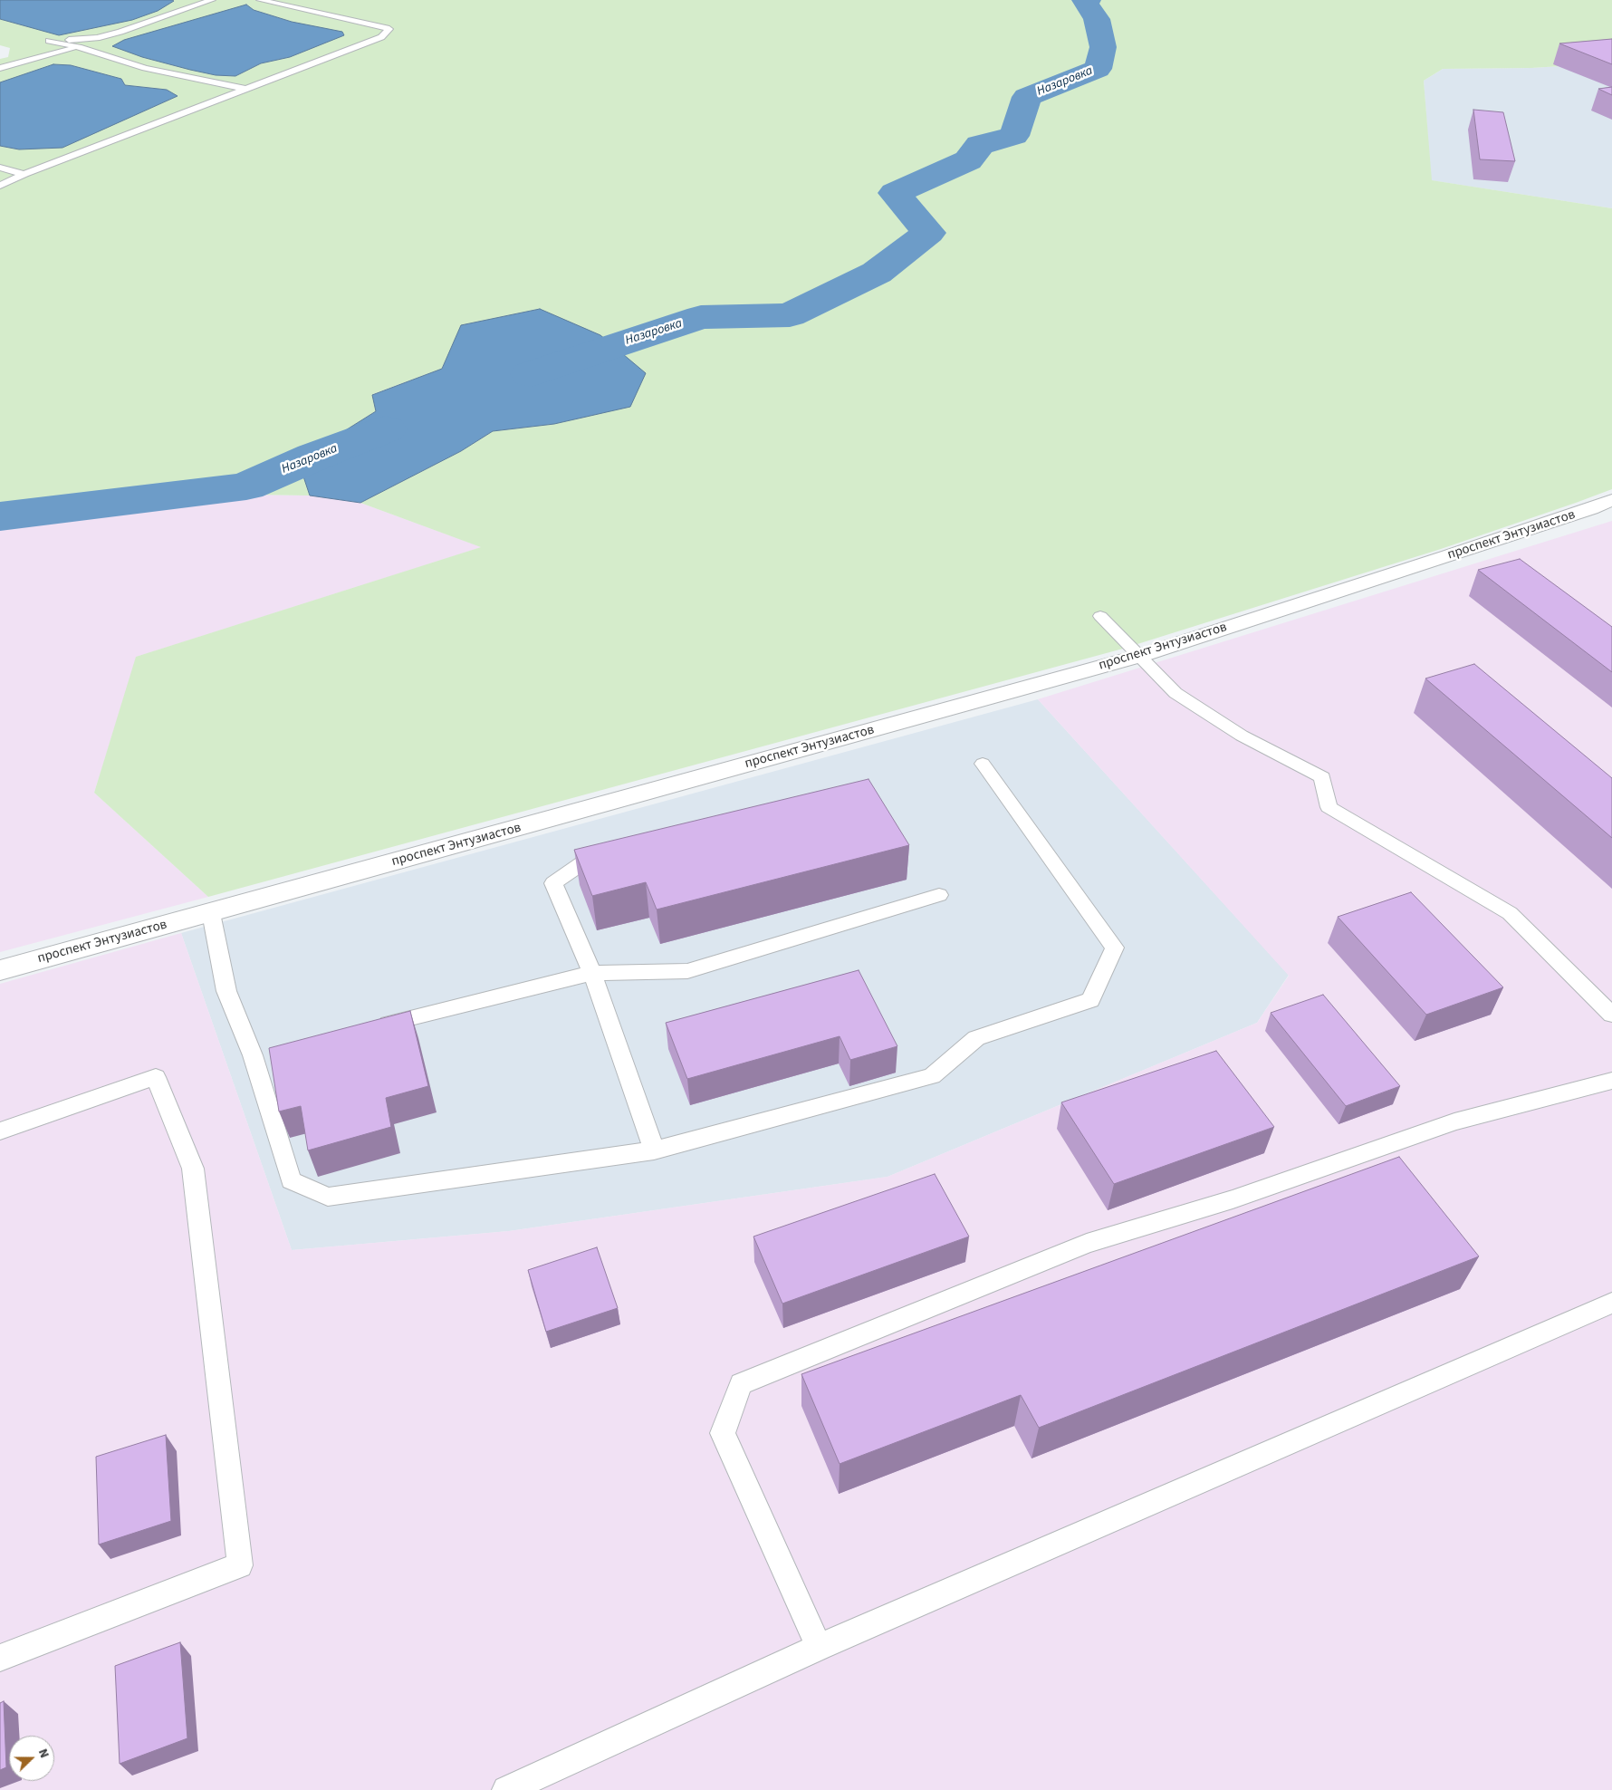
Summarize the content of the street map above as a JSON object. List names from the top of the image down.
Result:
{
  "streets": {
    "street": ["проспект Энтузиастов"]
  },
  "water": ["Назаровка"],
  "north": "right"
}
